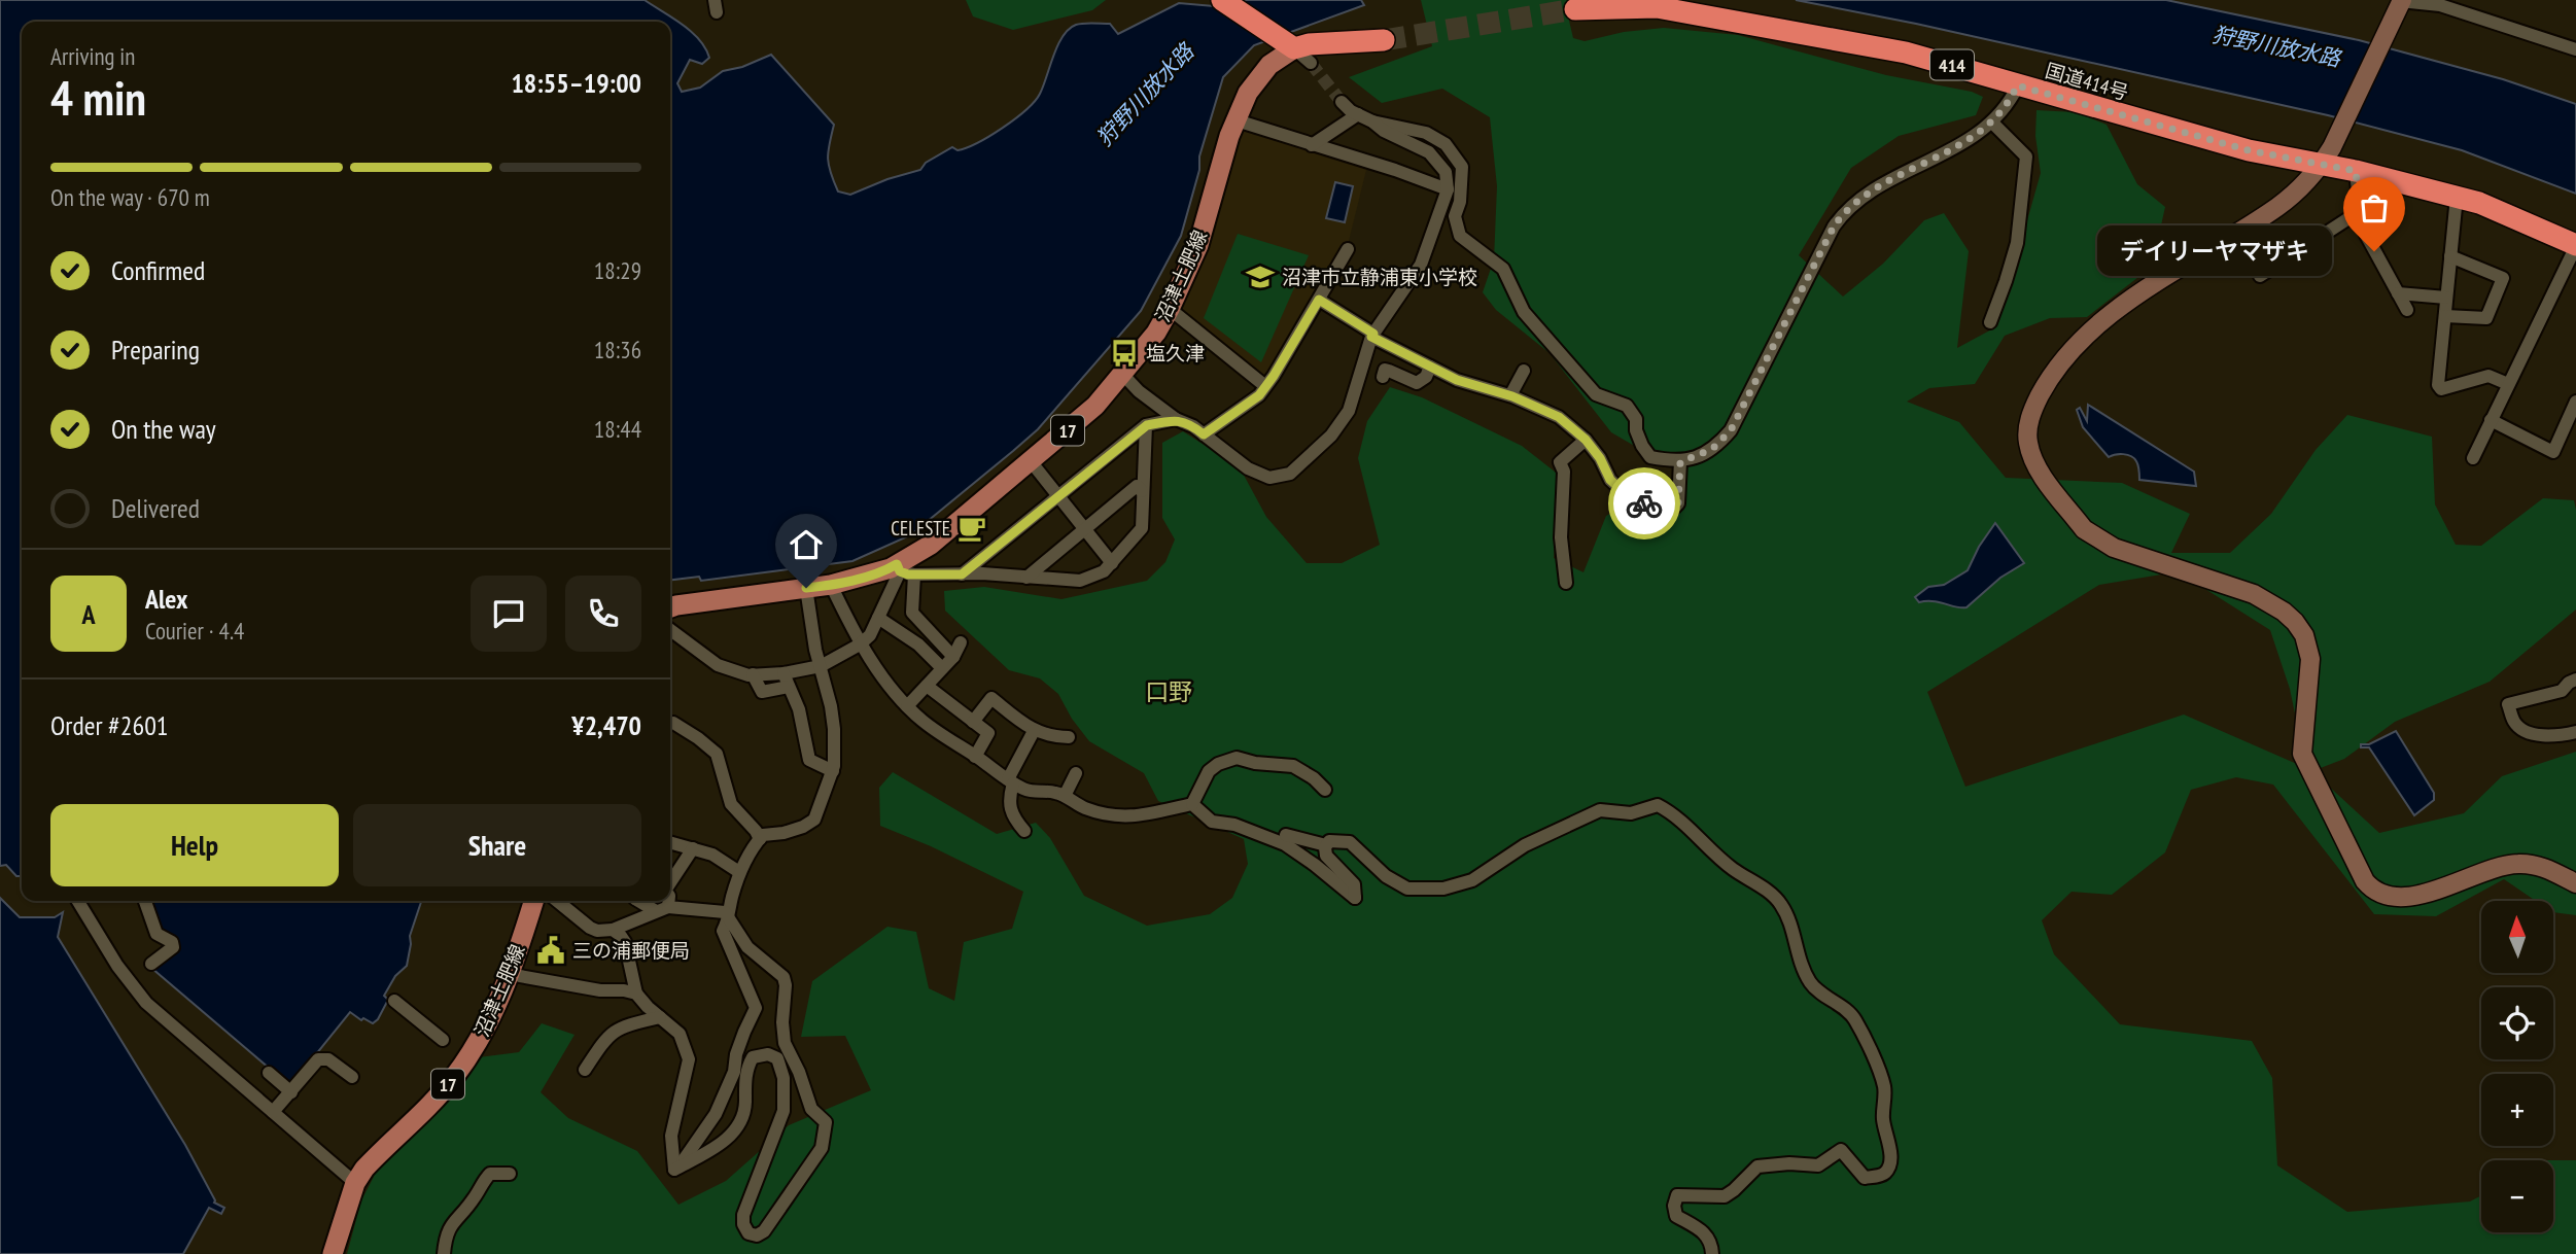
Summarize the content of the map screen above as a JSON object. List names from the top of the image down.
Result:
{
  "streets": {
    "highway": ["414", "国道414号"],
    "main road": ["沼津土肥線", "17"]
  },
  "districts": ["口野"],
  "water": ["狩野川放水路"],
  "places": {
    "other": ["デイリーヤマザキ"],
    "school or university": ["沼津市立静浦東小学校"],
    "bus stop": ["塩久津"],
    "cafe": ["CELESTE"],
    "public building": ["三の浦郵便局"]
  },
  "north": "top",
  "page": {
    "heading": ["4 min", "Arriving in", "18:55–19:00"],
    "panel": [
      "Alex",
      "Courier · 4.4",
      "Order #2601",
      "¥2,470"
    ],
    "bar": "On the way · 670 m",
    "bubble": "デイリーヤマザキ",
    "list": [
      ["Confirmed", "18:29"],
      ["Preparing", "18:36"],
      ["On the way", "18:44"],
      "Delivered"
    ],
    "round": "A",
    "buttons": ["Help", "Share"],
    "map_buttons": ["+", "−"]
  }
}
